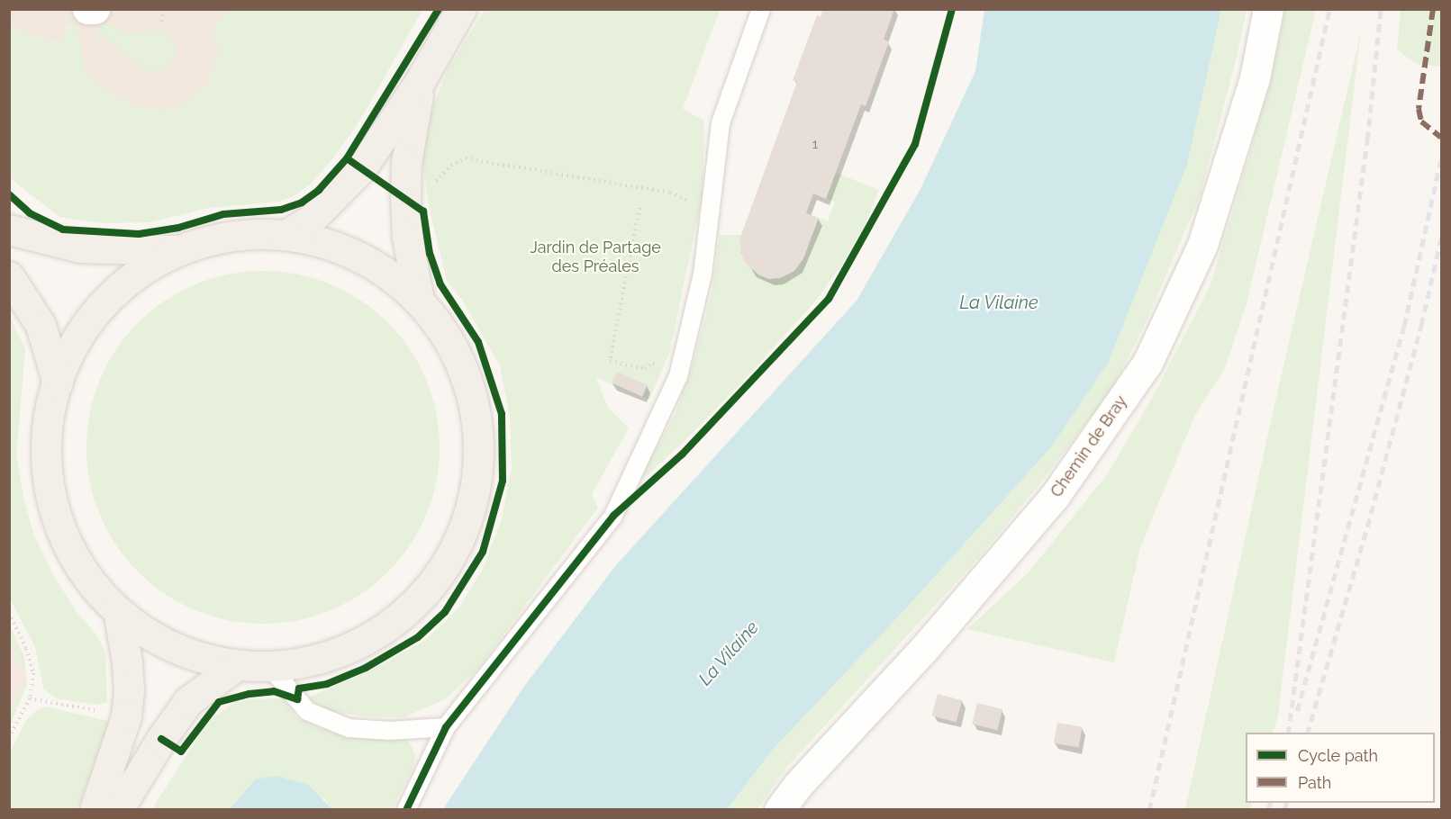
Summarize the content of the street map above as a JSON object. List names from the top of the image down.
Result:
{
  "streets": {
    "street": ["Chemin de Bray"]
  },
  "water": ["La Vilaine"],
  "parks": ["Jardin de Partage des Préales"],
  "house_numbers": ["1"],
  "legend": ["Cycle path", "Path"]
}
